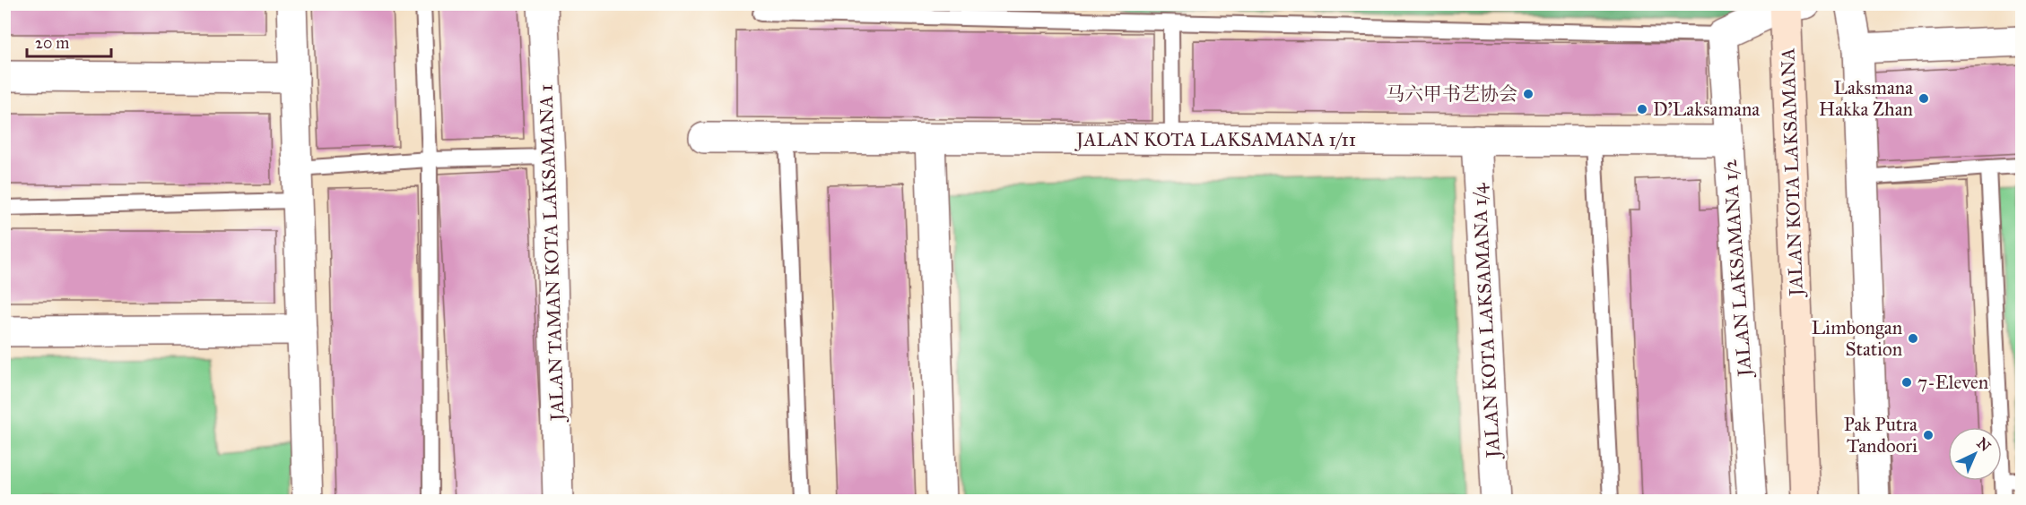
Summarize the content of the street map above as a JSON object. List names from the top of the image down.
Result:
{
  "streets": {
    "street": [
      "JALAN KOTA LAKSAMANA 1/11",
      "JALAN KOTA LAKSAMANA",
      "JALAN TAMAN KOTA LAKSAMANA 1",
      "JALAN LAKSAMANA 1/2",
      "JALAN KOTA LAKSAMANA 1/4"
    ]
  },
  "crossings": [
    ["JALAN KOTA LAKSAMANA 1/11", "JALAN LAKSAMANA 1/2"],
    ["JALAN KOTA LAKSAMANA 1/11", "JALAN KOTA LAKSAMANA 1/4"]
  ],
  "places": [
    "马六甲书艺协会",
    "Laksmana Hakka Zhan",
    "D’Laksamana",
    "Limbongan Station",
    "7-Eleven",
    "Pak Putra Tandoori"
  ],
  "scale_bar": "20 m",
  "north": "top right"
}
